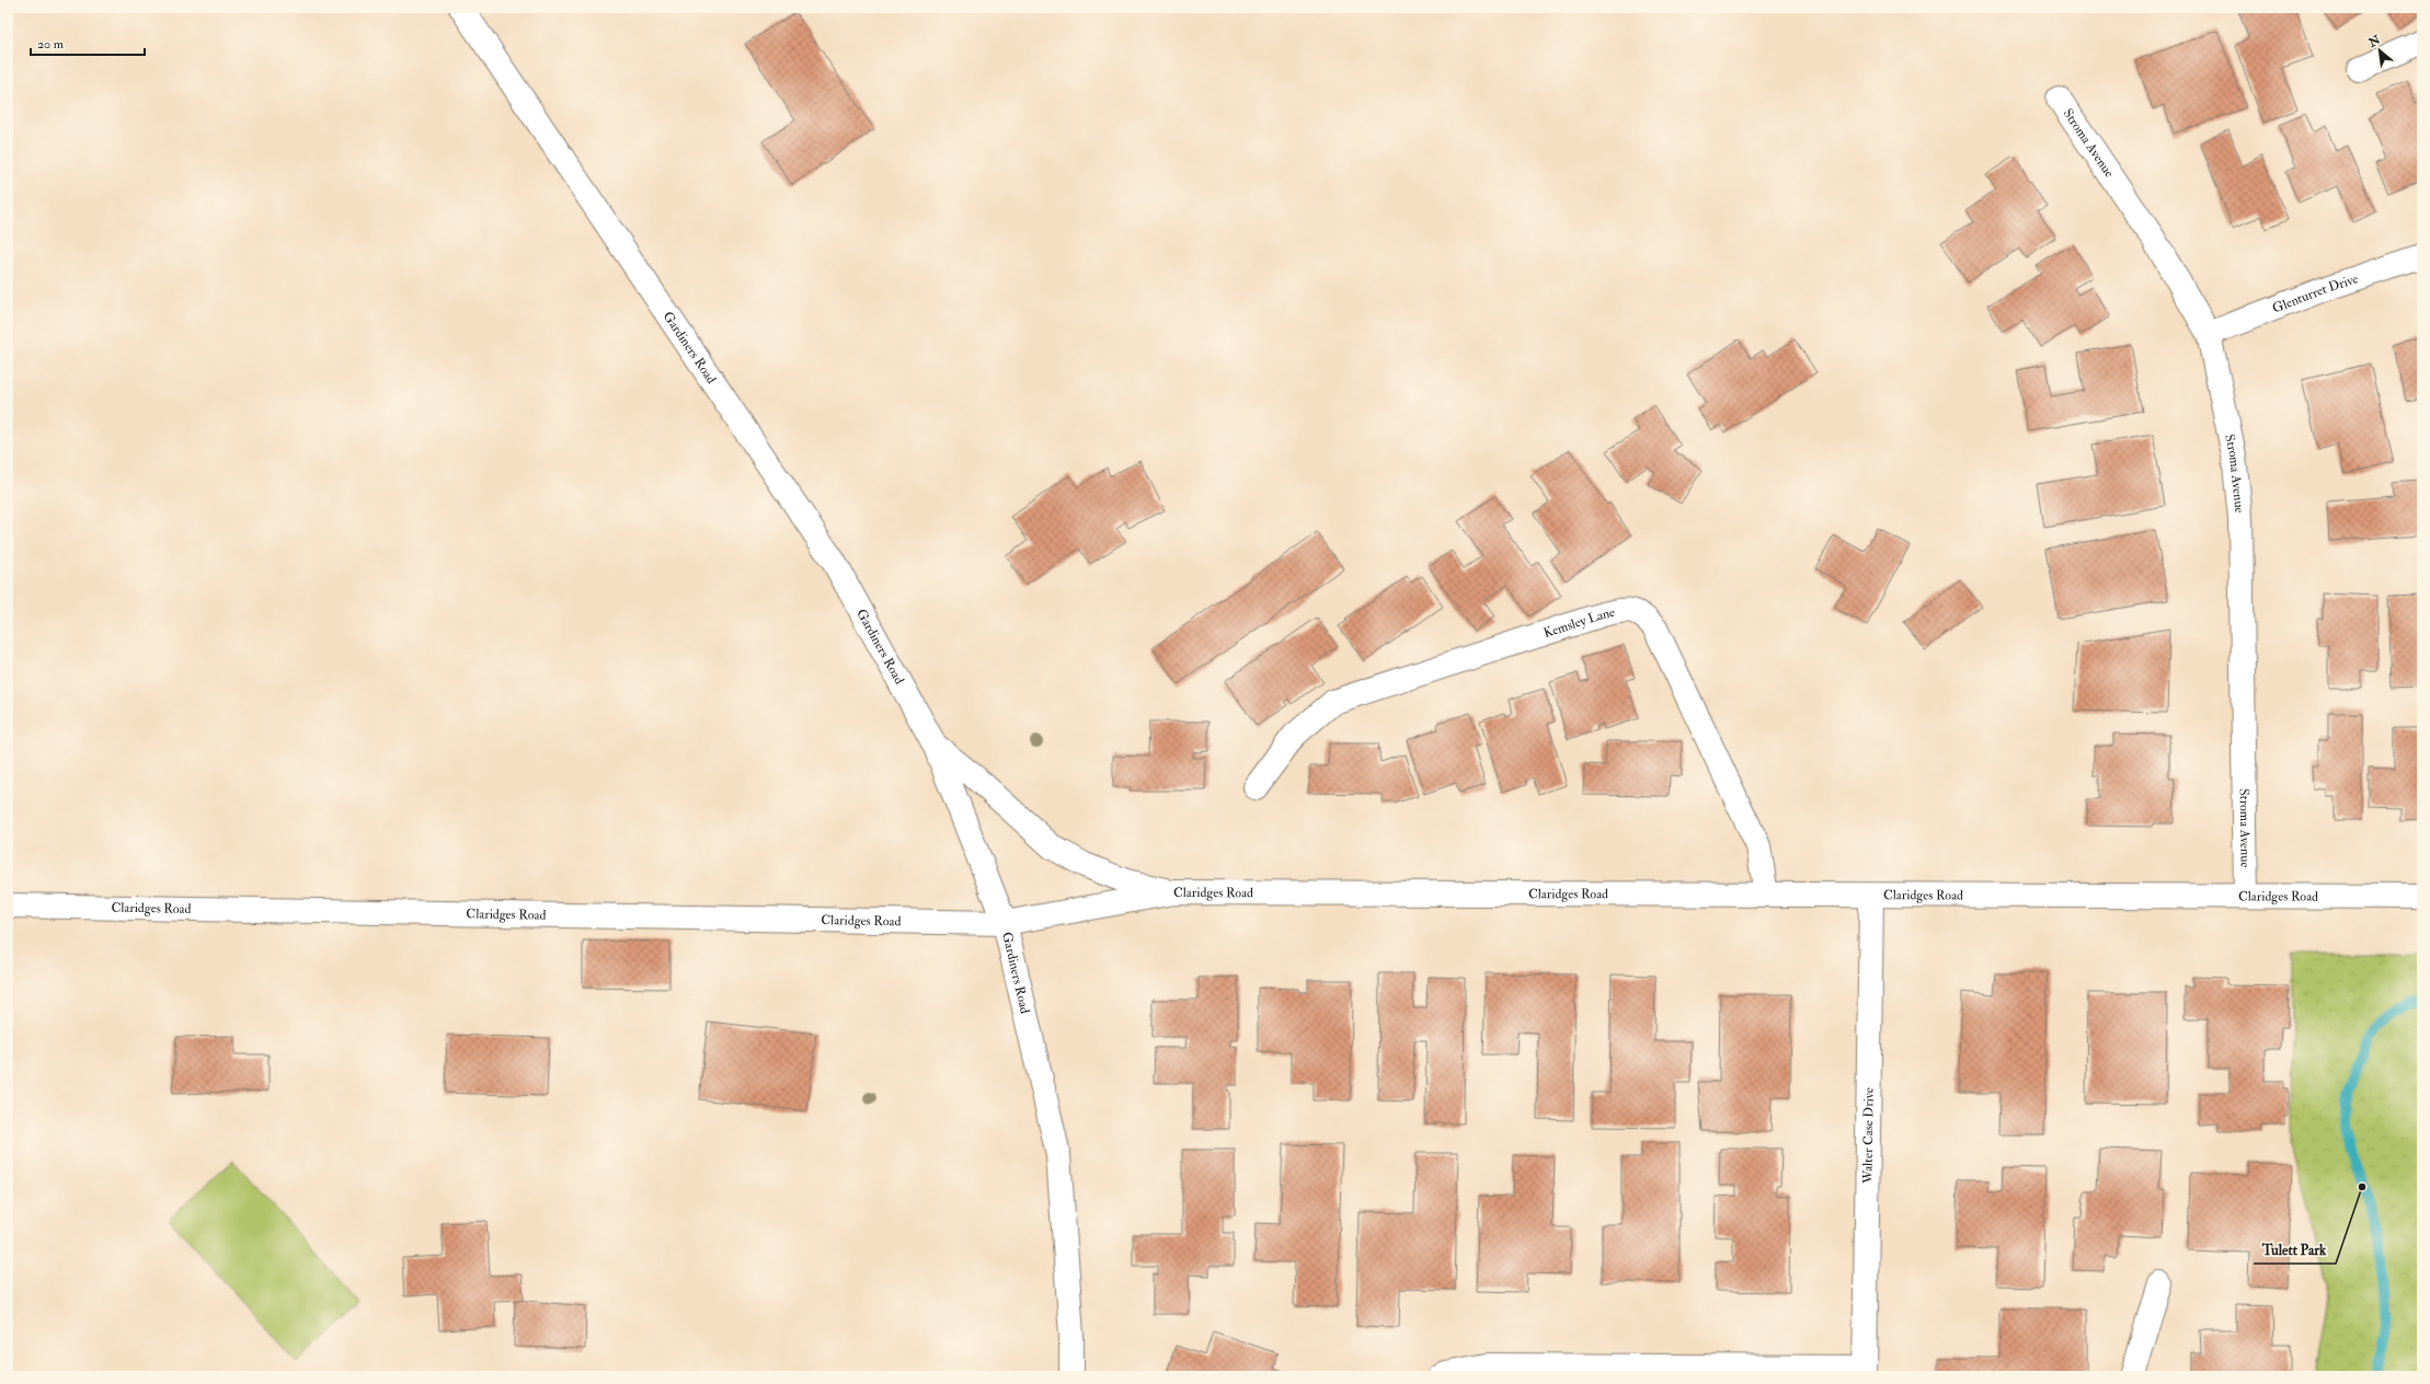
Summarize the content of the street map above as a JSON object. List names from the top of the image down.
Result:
{
  "streets": {
    "street": [
      "Stroma Avenue",
      "Glenturret Drive",
      "Gardiners Road",
      "Kemsley Lane",
      "Claridges Road",
      "Walter Case Drive"
    ]
  },
  "crossings": [
    ["Stroma Avenue", "Glenturret Drive"],
    ["Stroma Avenue", "Claridges Road"],
    ["Gardiners Road", "Claridges Road"],
    ["Kemsley Lane", "Claridges Road"],
    ["Claridges Road", "Walter Case Drive"]
  ],
  "places": ["Tulett Park"],
  "scale_bar": "20 m",
  "north": "top left"
}
